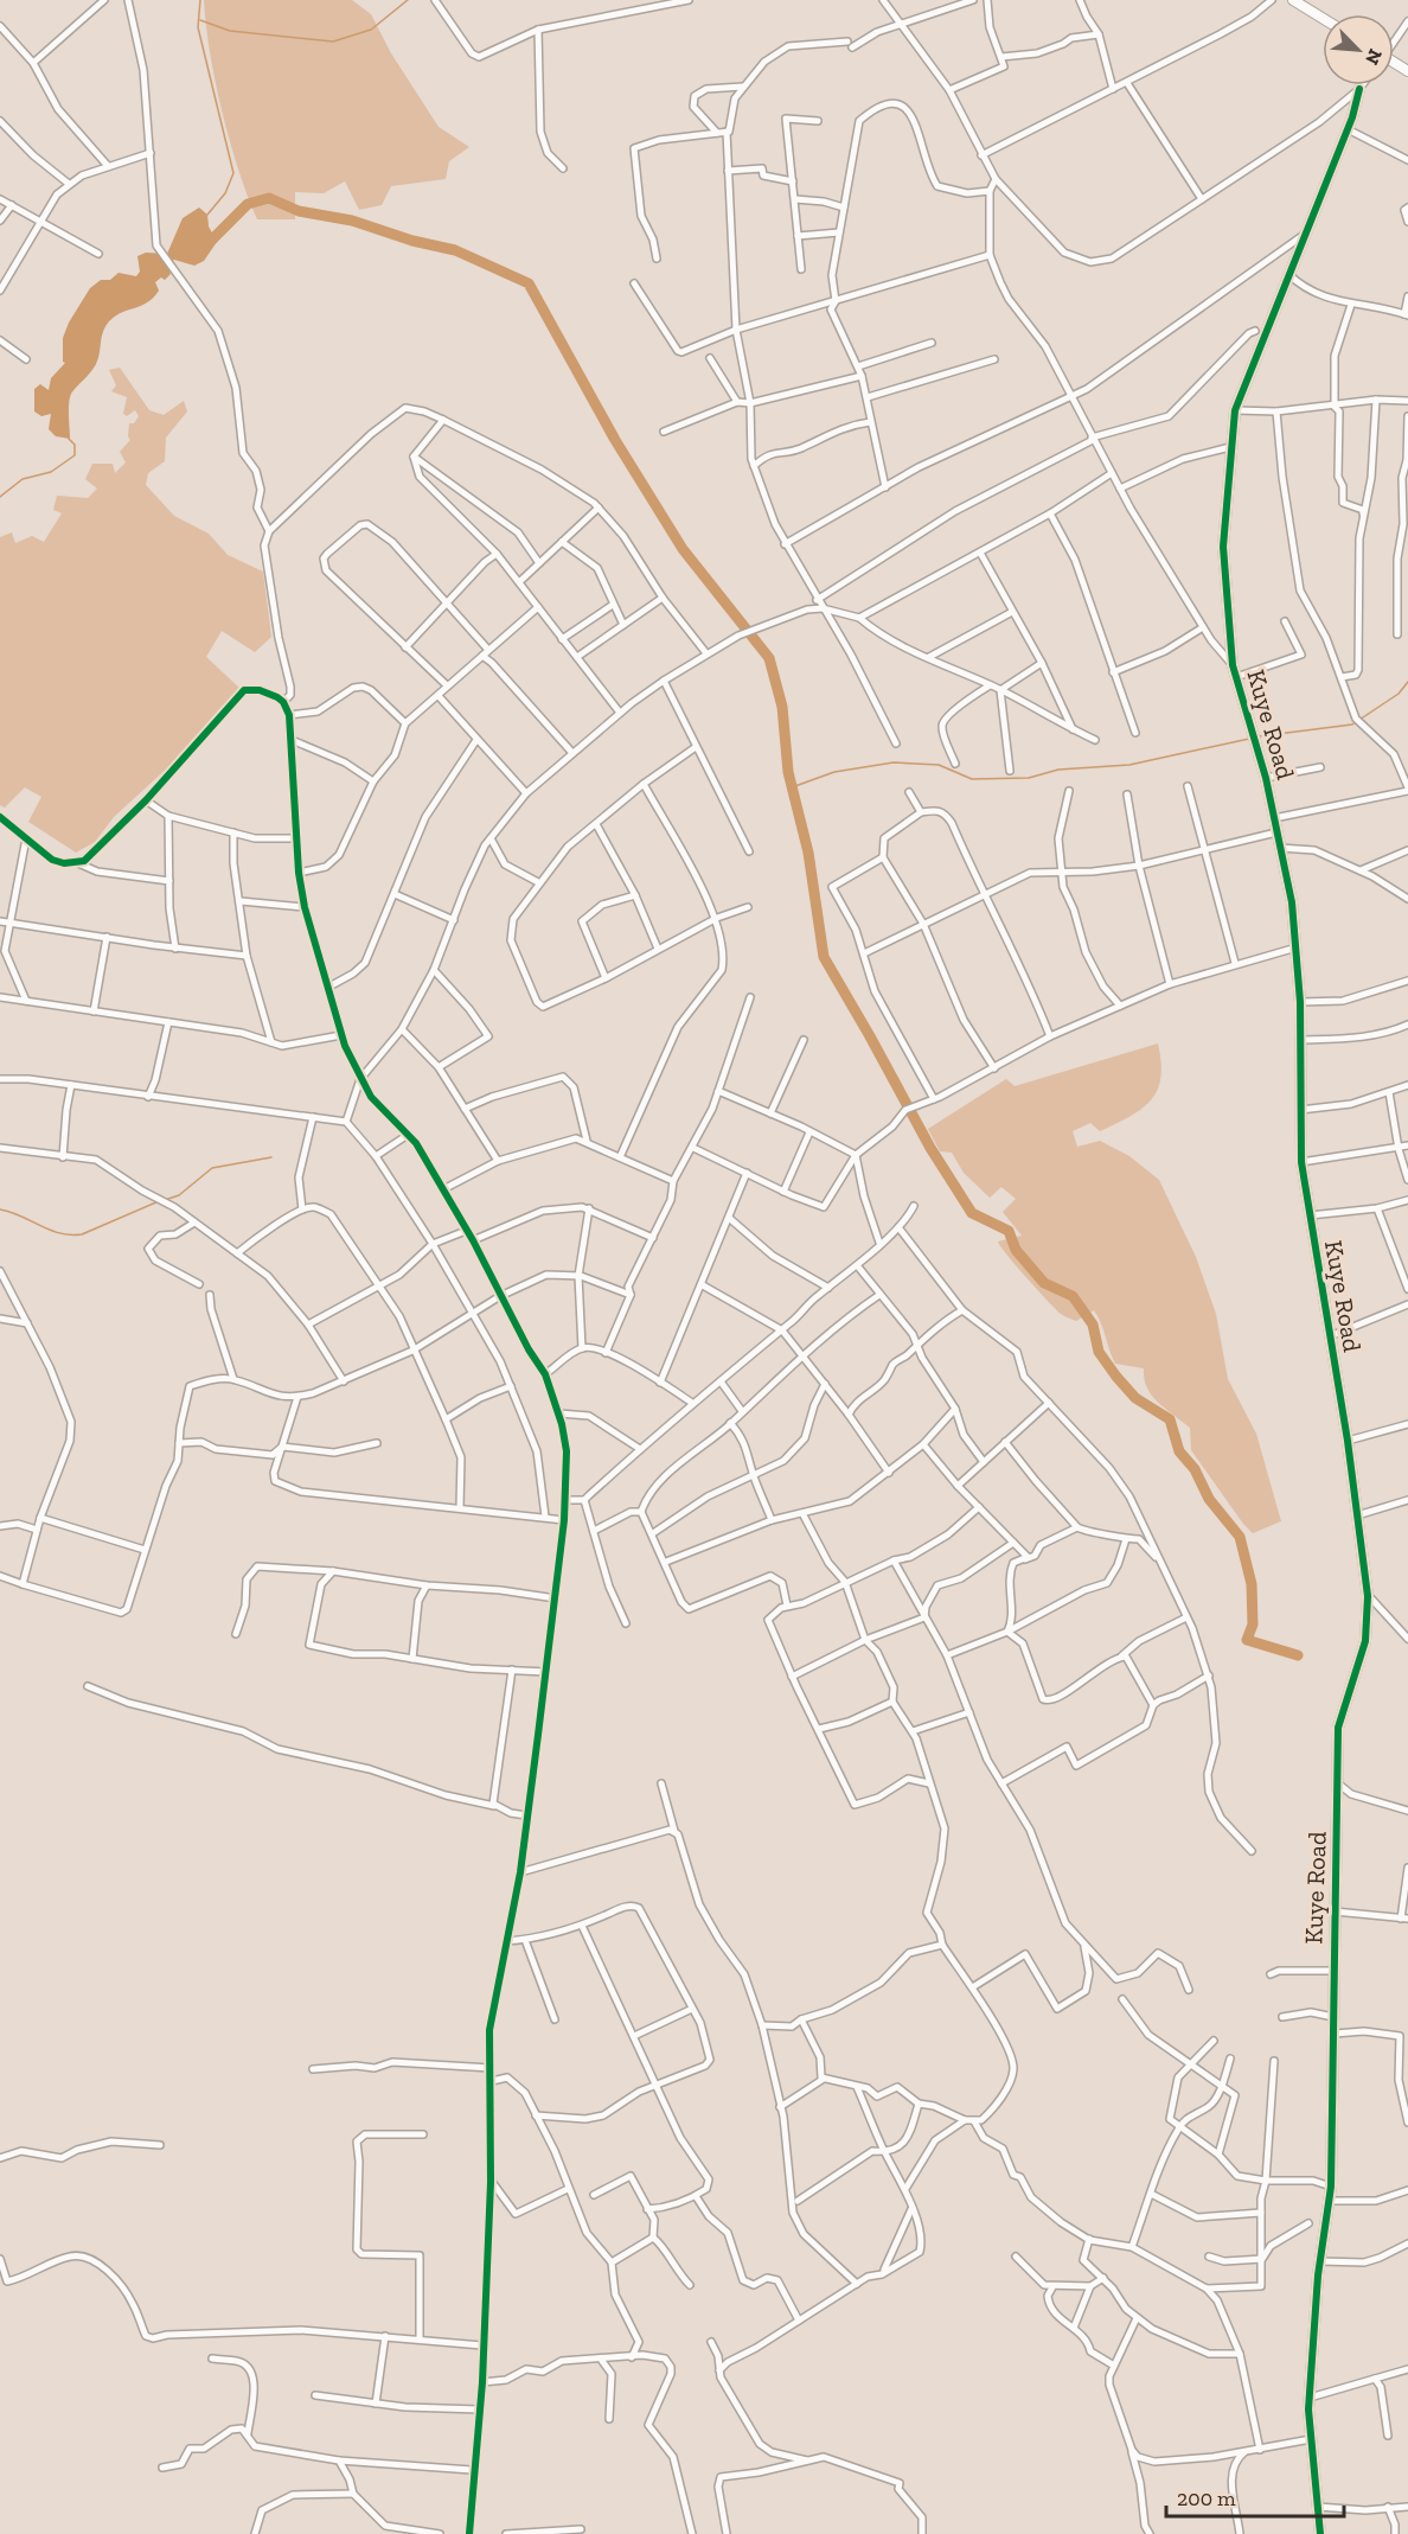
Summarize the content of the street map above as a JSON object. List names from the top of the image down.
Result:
{
  "streets": {
    "street": ["Kuye Road"]
  },
  "scale_bar": "200 m",
  "north": "bottom right"
}
